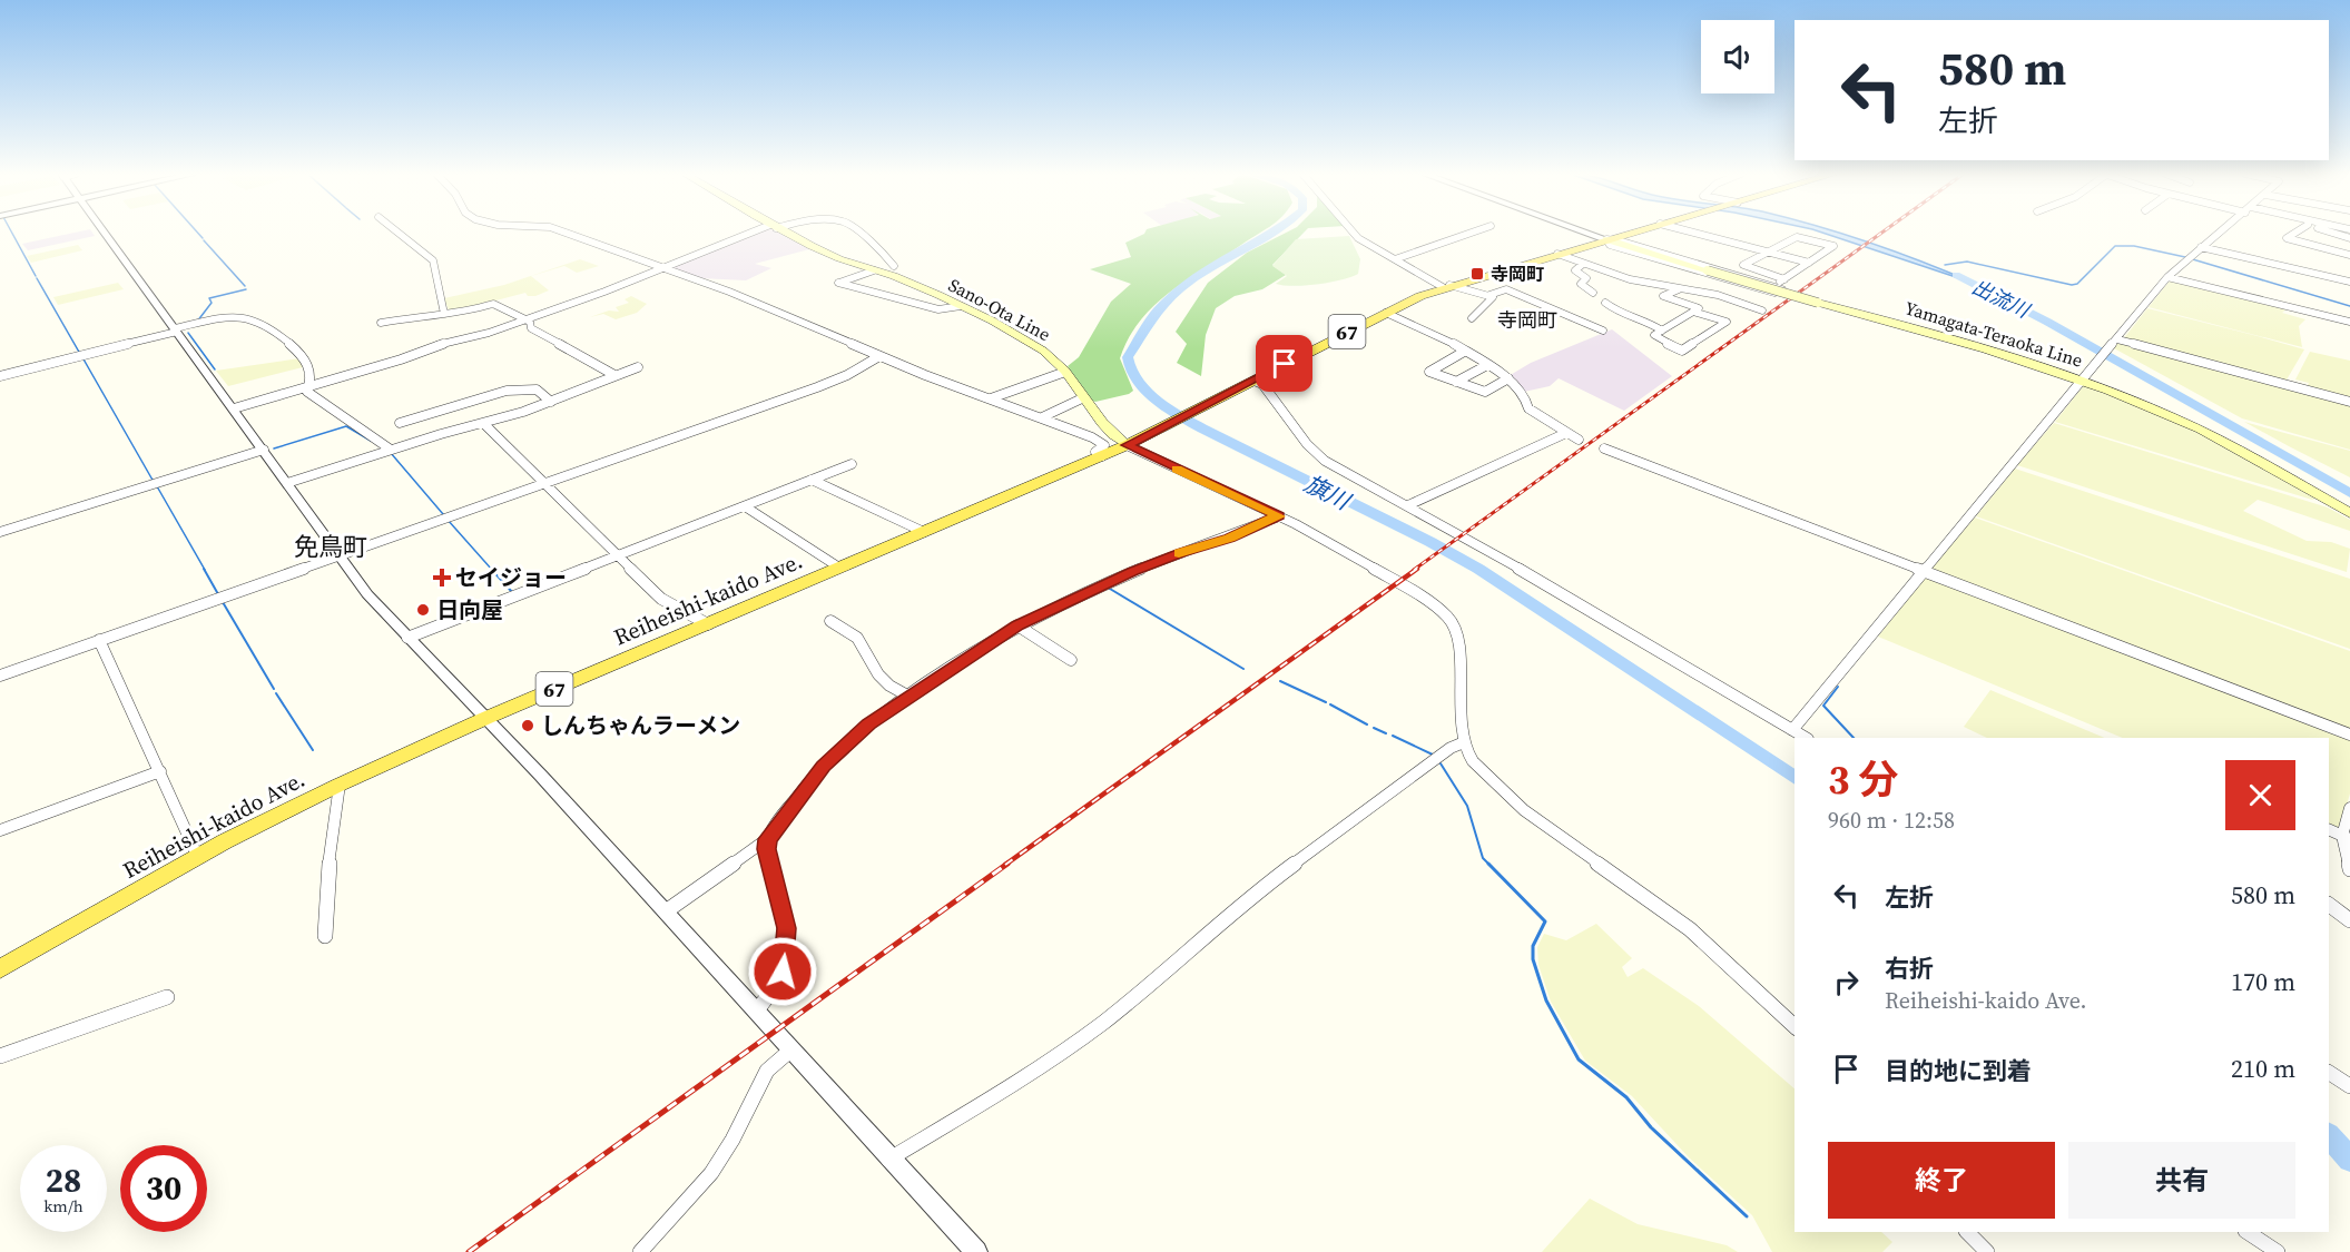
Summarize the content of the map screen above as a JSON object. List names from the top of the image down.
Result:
{
  "streets": {
    "main road": [
      "Sano-Ota Line",
      "67",
      "Yamagata-Teraoka Line",
      "Reiheishi-kaido Ave."
    ]
  },
  "crossings": [
    ["Sano-Ota Line", "Reiheishi-kaido Ave."],
    ["67", "Yamagata-Teraoka Line"],
    ["67", "Reiheishi-kaido Ave."]
  ],
  "districts": ["寺岡町", "免鳥町"],
  "water": ["出流川", "旗川"],
  "places": {
    "transit": ["寺岡町"],
    "health": ["セイジョー"],
    "other": ["日向屋", "しんちゃんラーメン"]
  },
  "page": {
    "turn": ["580 m", "左折"],
    "heading": ["3 分", "960 m · 12:58"],
    "list": [
      {
        "name": "左折",
        "value": "580 m"
      },
      {
        "name": "右折",
        "note": "Reiheishi-kaido Ave.",
        "value": "170 m"
      },
      {
        "name": "目的地に到着",
        "value": "210 m"
      }
    ],
    "buttons": ["終了", "共有"],
    "speed": "28 km/h",
    "limit": "30"
  }
}
